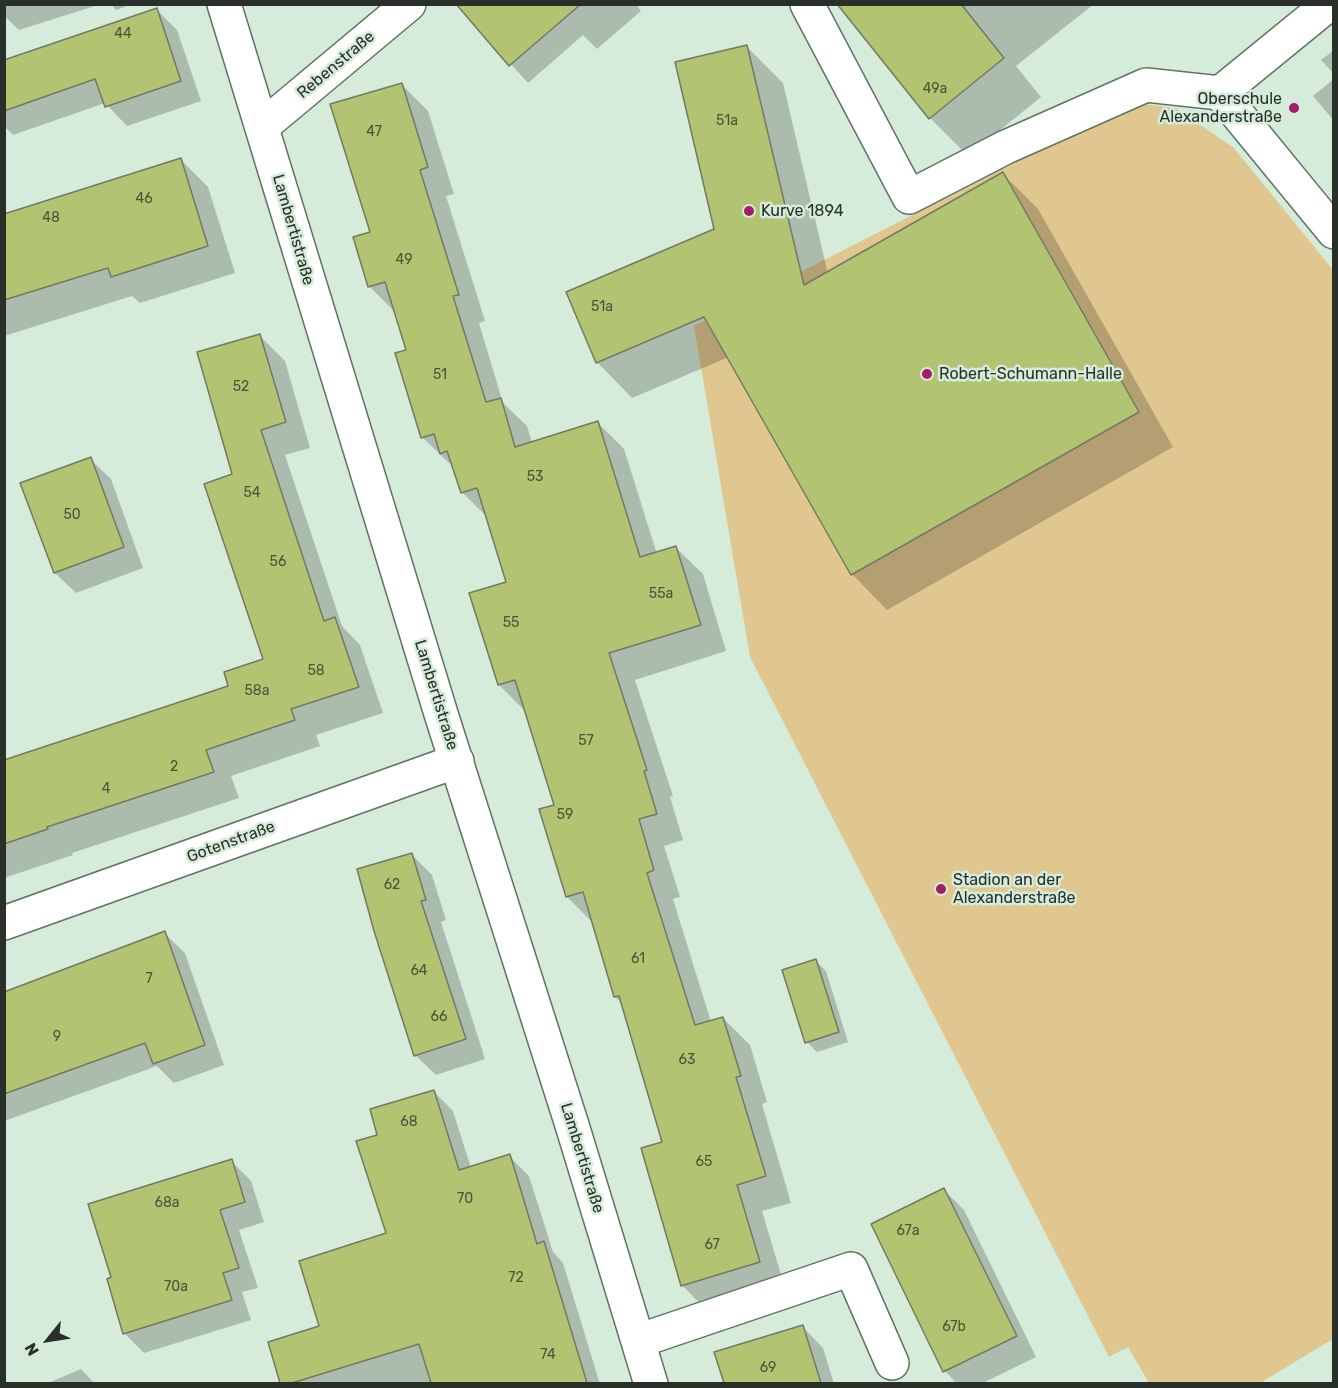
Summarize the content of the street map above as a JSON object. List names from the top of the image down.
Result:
{
  "streets": {
    "street": ["Rebenstraße", "Lambertistraße", "Gotenstraße"]
  },
  "crossings": [
    ["Rebenstraße", "Lambertistraße"],
    ["Lambertistraße", "Gotenstraße"]
  ],
  "places": [
    "Oberschule Alexanderstraße",
    "Kurve 1894",
    "Robert-Schumann-Halle",
    "Stadion an der Alexanderstraße"
  ],
  "house_numbers": [
    "44",
    "49a",
    "51a",
    "47",
    "46",
    "48",
    "49",
    "51a",
    "51",
    "52",
    "53",
    "54",
    "50",
    "56",
    "55a",
    "55",
    "58",
    "58a",
    "57",
    "2",
    "4",
    "59",
    "62",
    "61",
    "64",
    "7",
    "66",
    "9",
    "63",
    "68",
    "65",
    "70",
    "68a",
    "67a",
    "67",
    "72",
    "70a",
    "67b",
    "74",
    "69"
  ],
  "north": "bottom left"
}
